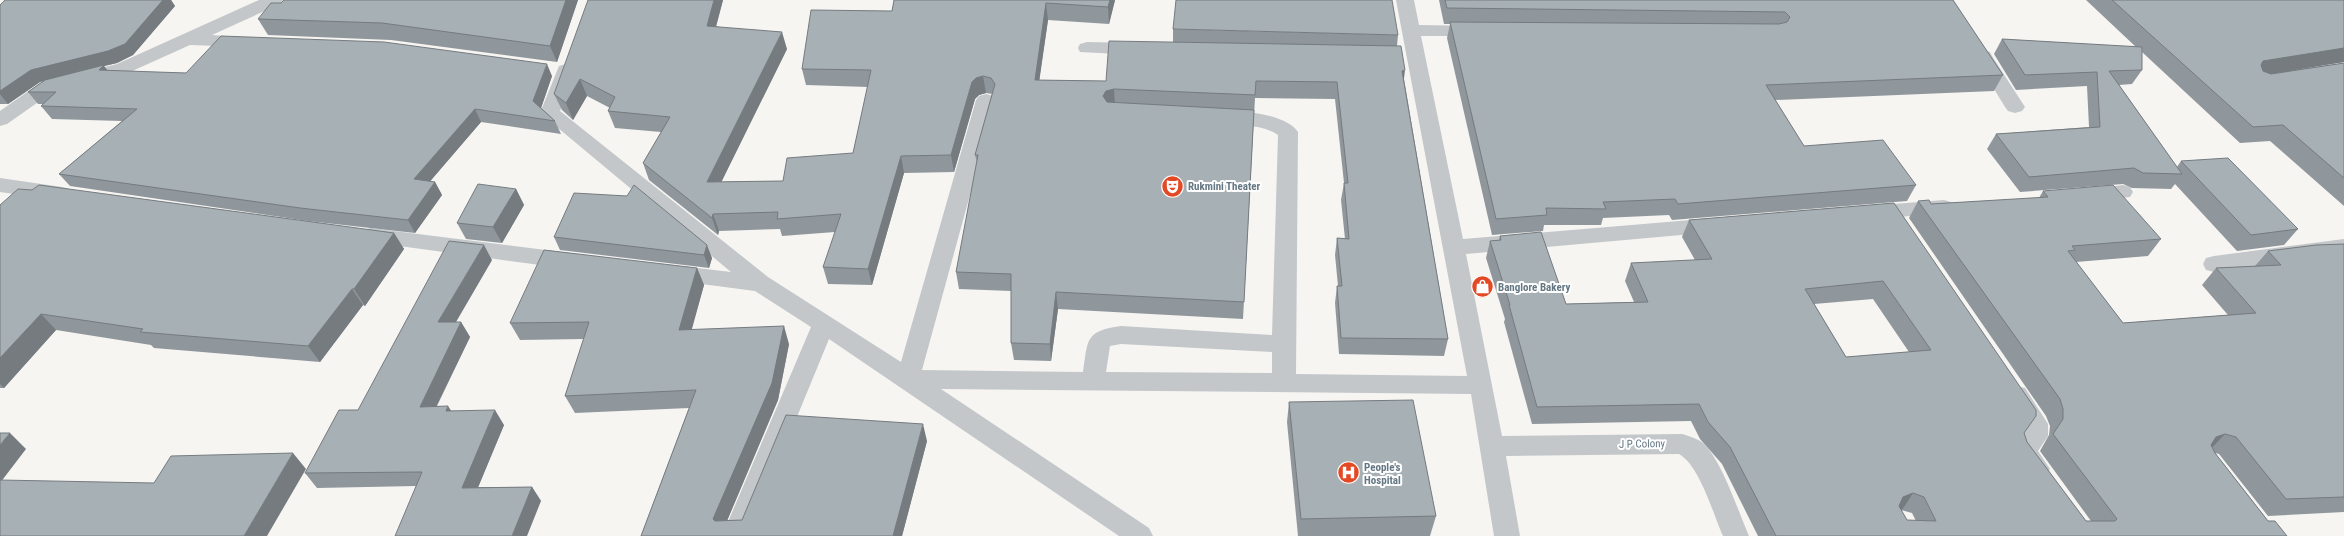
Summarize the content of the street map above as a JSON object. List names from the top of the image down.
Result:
{
  "streets": {
    "street": ["J P Colony"]
  },
  "places": {
    "theatre": ["Rukmini Theater"],
    "shop": ["Banglore Bakery"],
    "hospital": ["People's Hospital"]
  }
}
